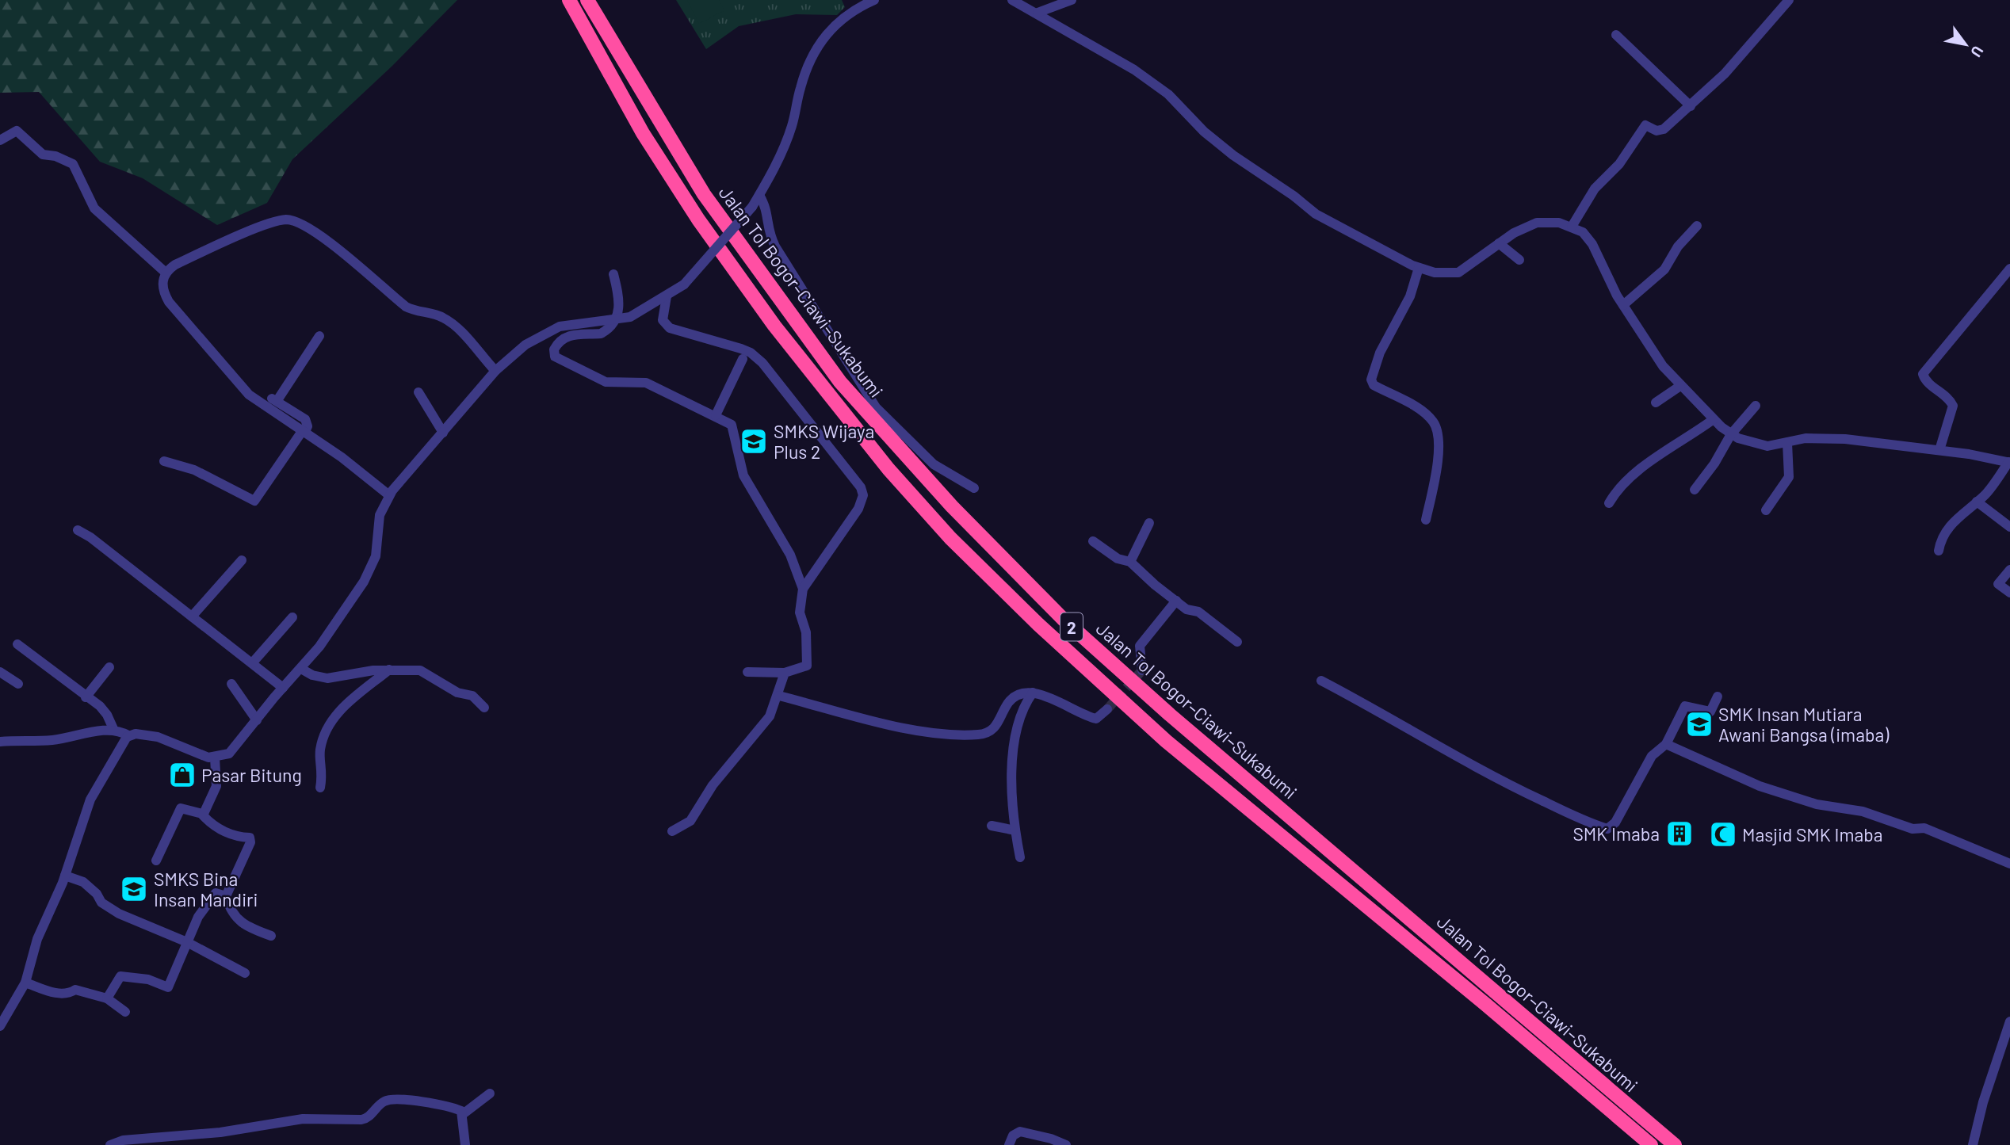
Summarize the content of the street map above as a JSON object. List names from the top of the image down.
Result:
{
  "streets": {
    "highway": ["Jalan Tol Bogor–Ciawi–Sukabumi", "2"]
  },
  "places": {
    "school or university": ["SMKS Wijaya Plus 2", "SMK Insan Mutiara Awani Bangsa (imaba)", "SMKS Bina Insan Mandiri"],
    "shop": ["Pasar Bitung"],
    "building": ["SMK Imaba"],
    "mosque": ["Masjid SMK Imaba"]
  },
  "north": "bottom right"
}
